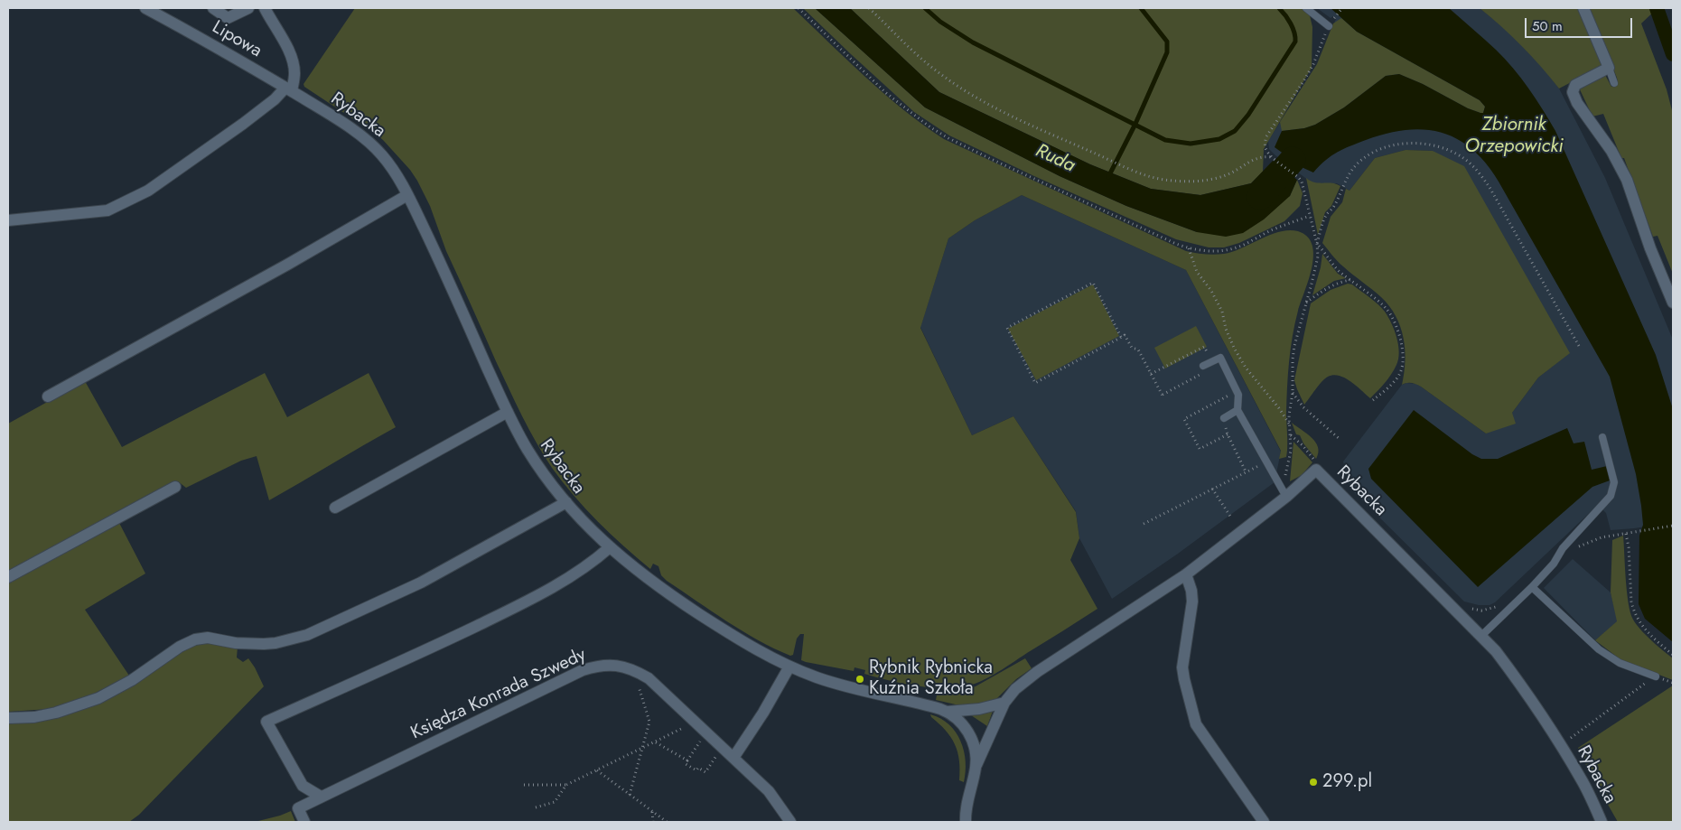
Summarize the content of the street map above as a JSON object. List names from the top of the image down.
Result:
{
  "streets": {
    "street": ["Lipowa", "Rybacka", "Księdza Konrada Szwedy"]
  },
  "crossings": [
    ["Lipowa", "Rybacka"]
  ],
  "water": ["Zbiornik Orzepowicki", "Ruda"],
  "places": ["Rybnik Rybnicka Kuźnia Szkoła", "299.pl"],
  "scale_bar": "50 m"
}
